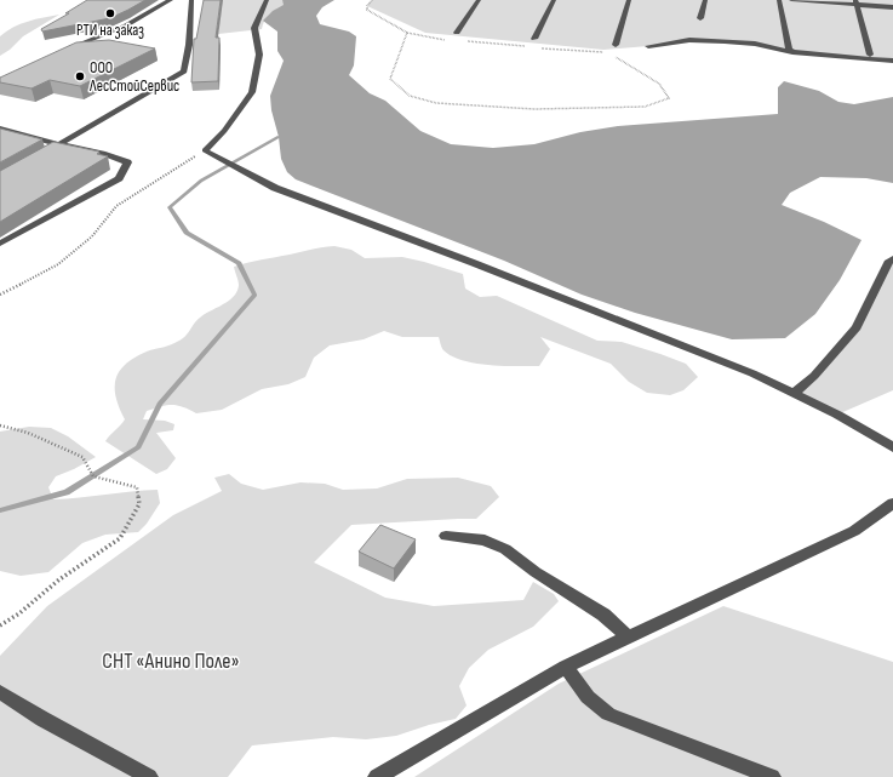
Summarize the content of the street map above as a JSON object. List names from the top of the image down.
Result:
{
  "parks": ["СНТ «Анино Поле»"],
  "places": ["РТИ на заказ", "ООО ЛесСтойСервис"]
}
